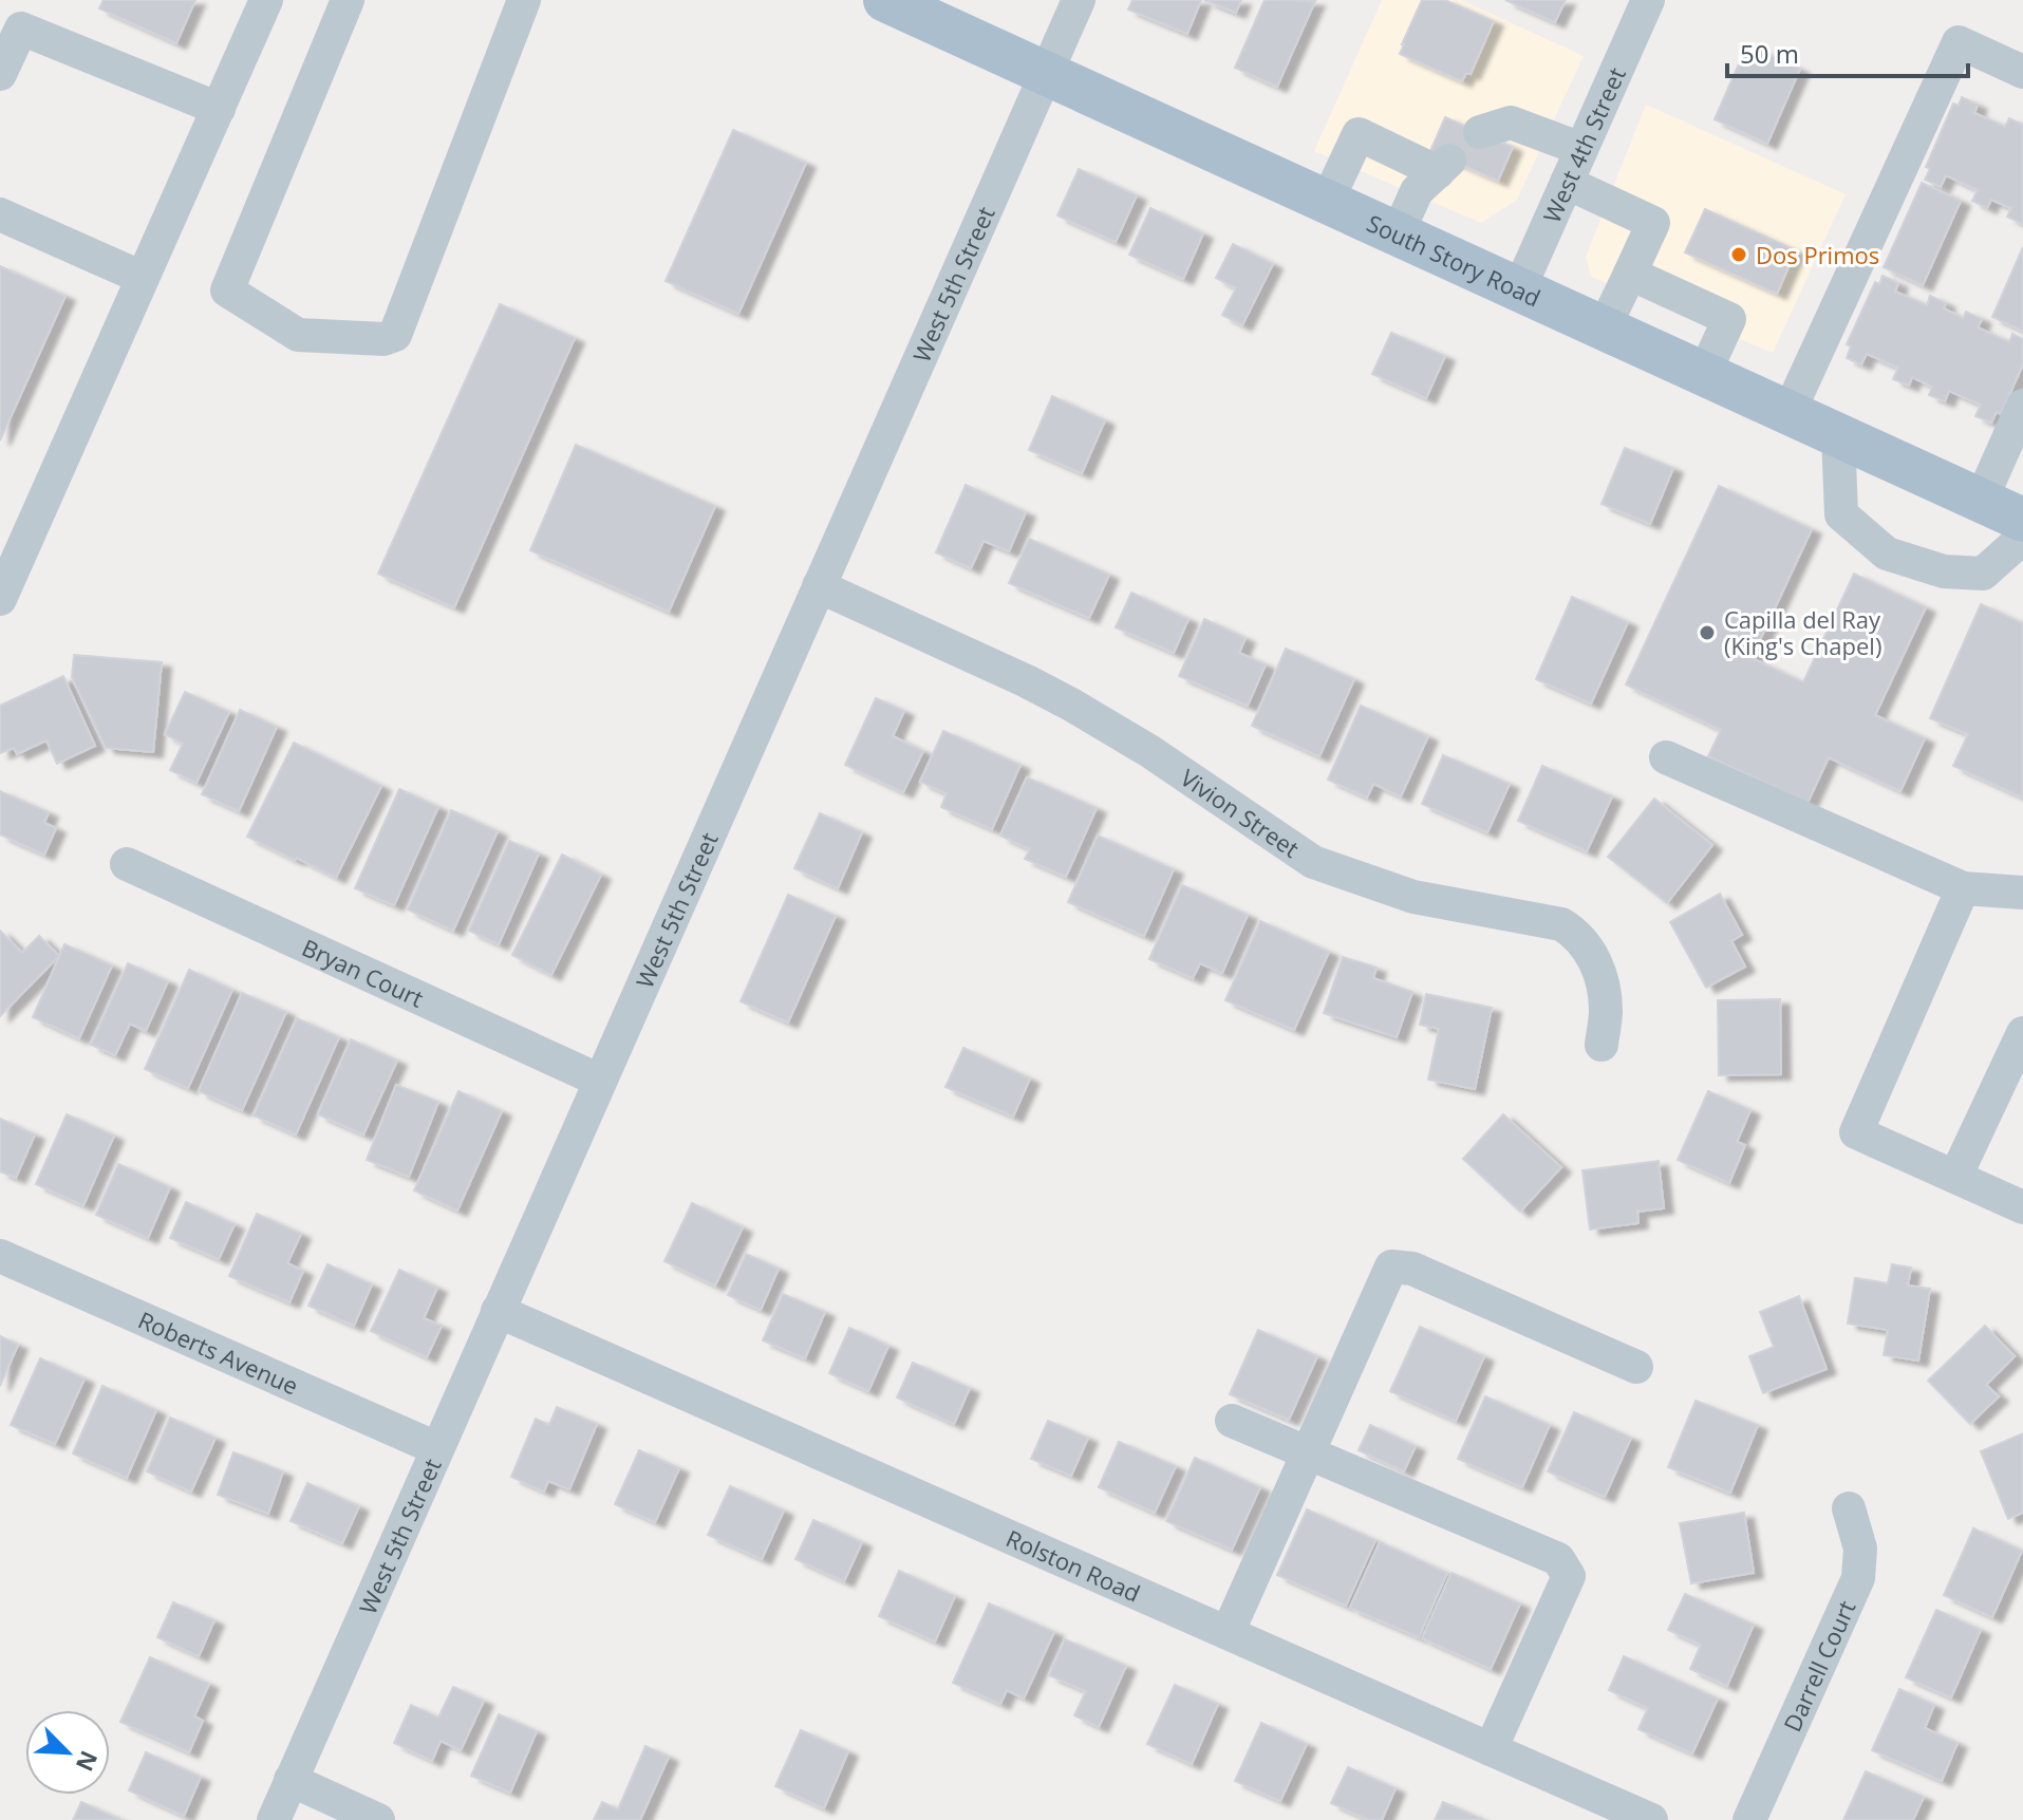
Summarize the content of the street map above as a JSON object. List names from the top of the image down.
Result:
{
  "streets": {
    "main road": ["South Story Road"],
    "street": [
      "West 4th Street",
      "West 5th Street",
      "Vivion Street",
      "Bryan Court",
      "Roberts Avenue",
      "Rolston Road",
      "Darrell Court"
    ]
  },
  "crossings": [
    ["West 4th Street", "South Story Road"],
    ["South Story Road", "West 5th Street"],
    ["West 5th Street", "Vivion Street"],
    ["West 5th Street", "Bryan Court"],
    ["West 5th Street", "Roberts Avenue"],
    ["West 5th Street", "Rolston Road"]
  ],
  "places": ["Dos Primos", "Capilla del Ray (King's Chapel)"],
  "scale_bar": "50 m",
  "north": "bottom right"
}
